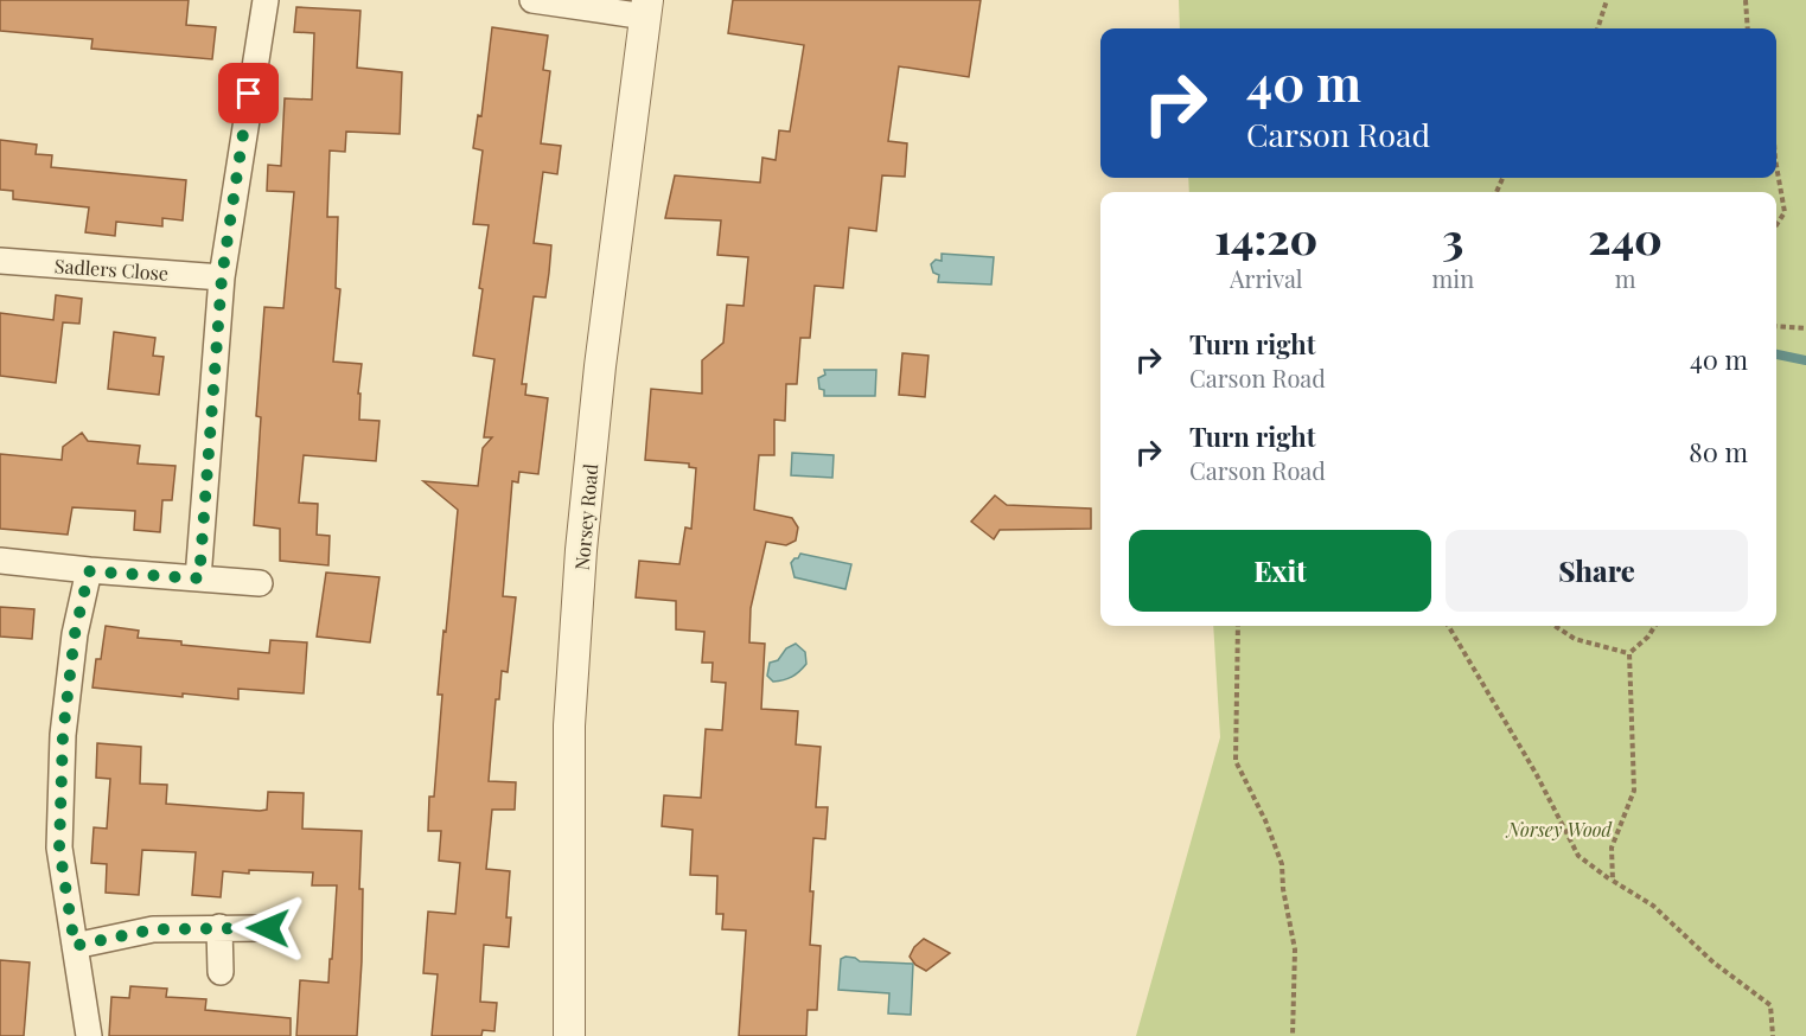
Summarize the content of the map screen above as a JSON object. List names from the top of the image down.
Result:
{
  "streets": {
    "street": ["Sadlers Close", "Norsey Road"]
  },
  "parks": ["Norsey Wood"],
  "page": {
    "turn": ["40 m", "Carson Road"],
    "eta": [
      "14:20",
      "Arrival",
      "3",
      "min",
      "240",
      "m"
    ],
    "list": [
      {
        "name": "Turn right",
        "note": "Carson Road",
        "value": "40 m"
      },
      {
        "name": "Turn right",
        "note": "Carson Road",
        "value": "80 m"
      }
    ],
    "buttons": ["Exit", "Share"]
  }
}
